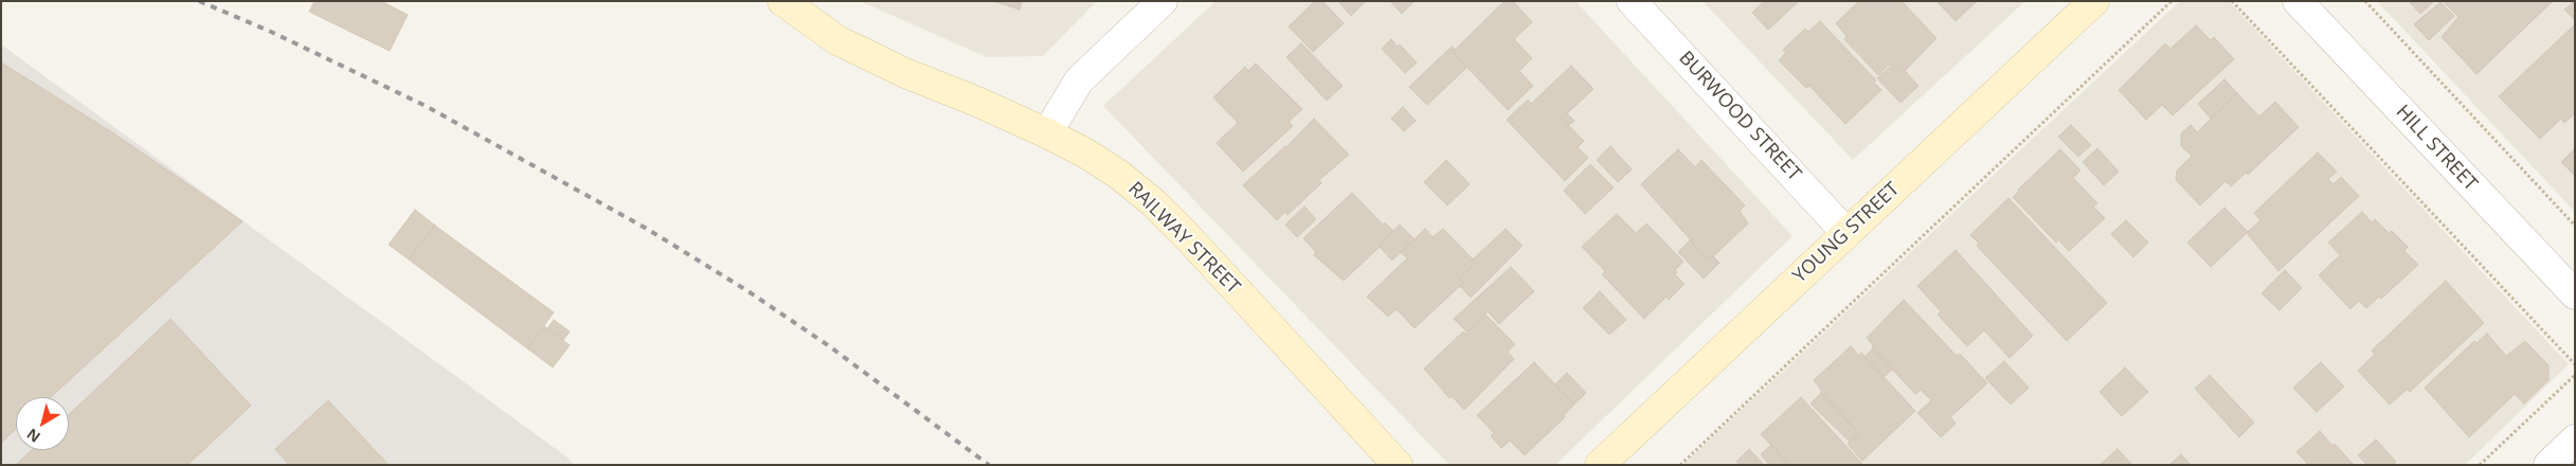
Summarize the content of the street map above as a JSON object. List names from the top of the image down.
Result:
{
  "streets": {
    "street": [
      "BURWOOD STREET",
      "HILL STREET",
      "YOUNG STREET",
      "RAILWAY STREET"
    ]
  },
  "crossings": [
    ["BURWOOD STREET", "YOUNG STREET"]
  ],
  "north": "bottom left"
}
